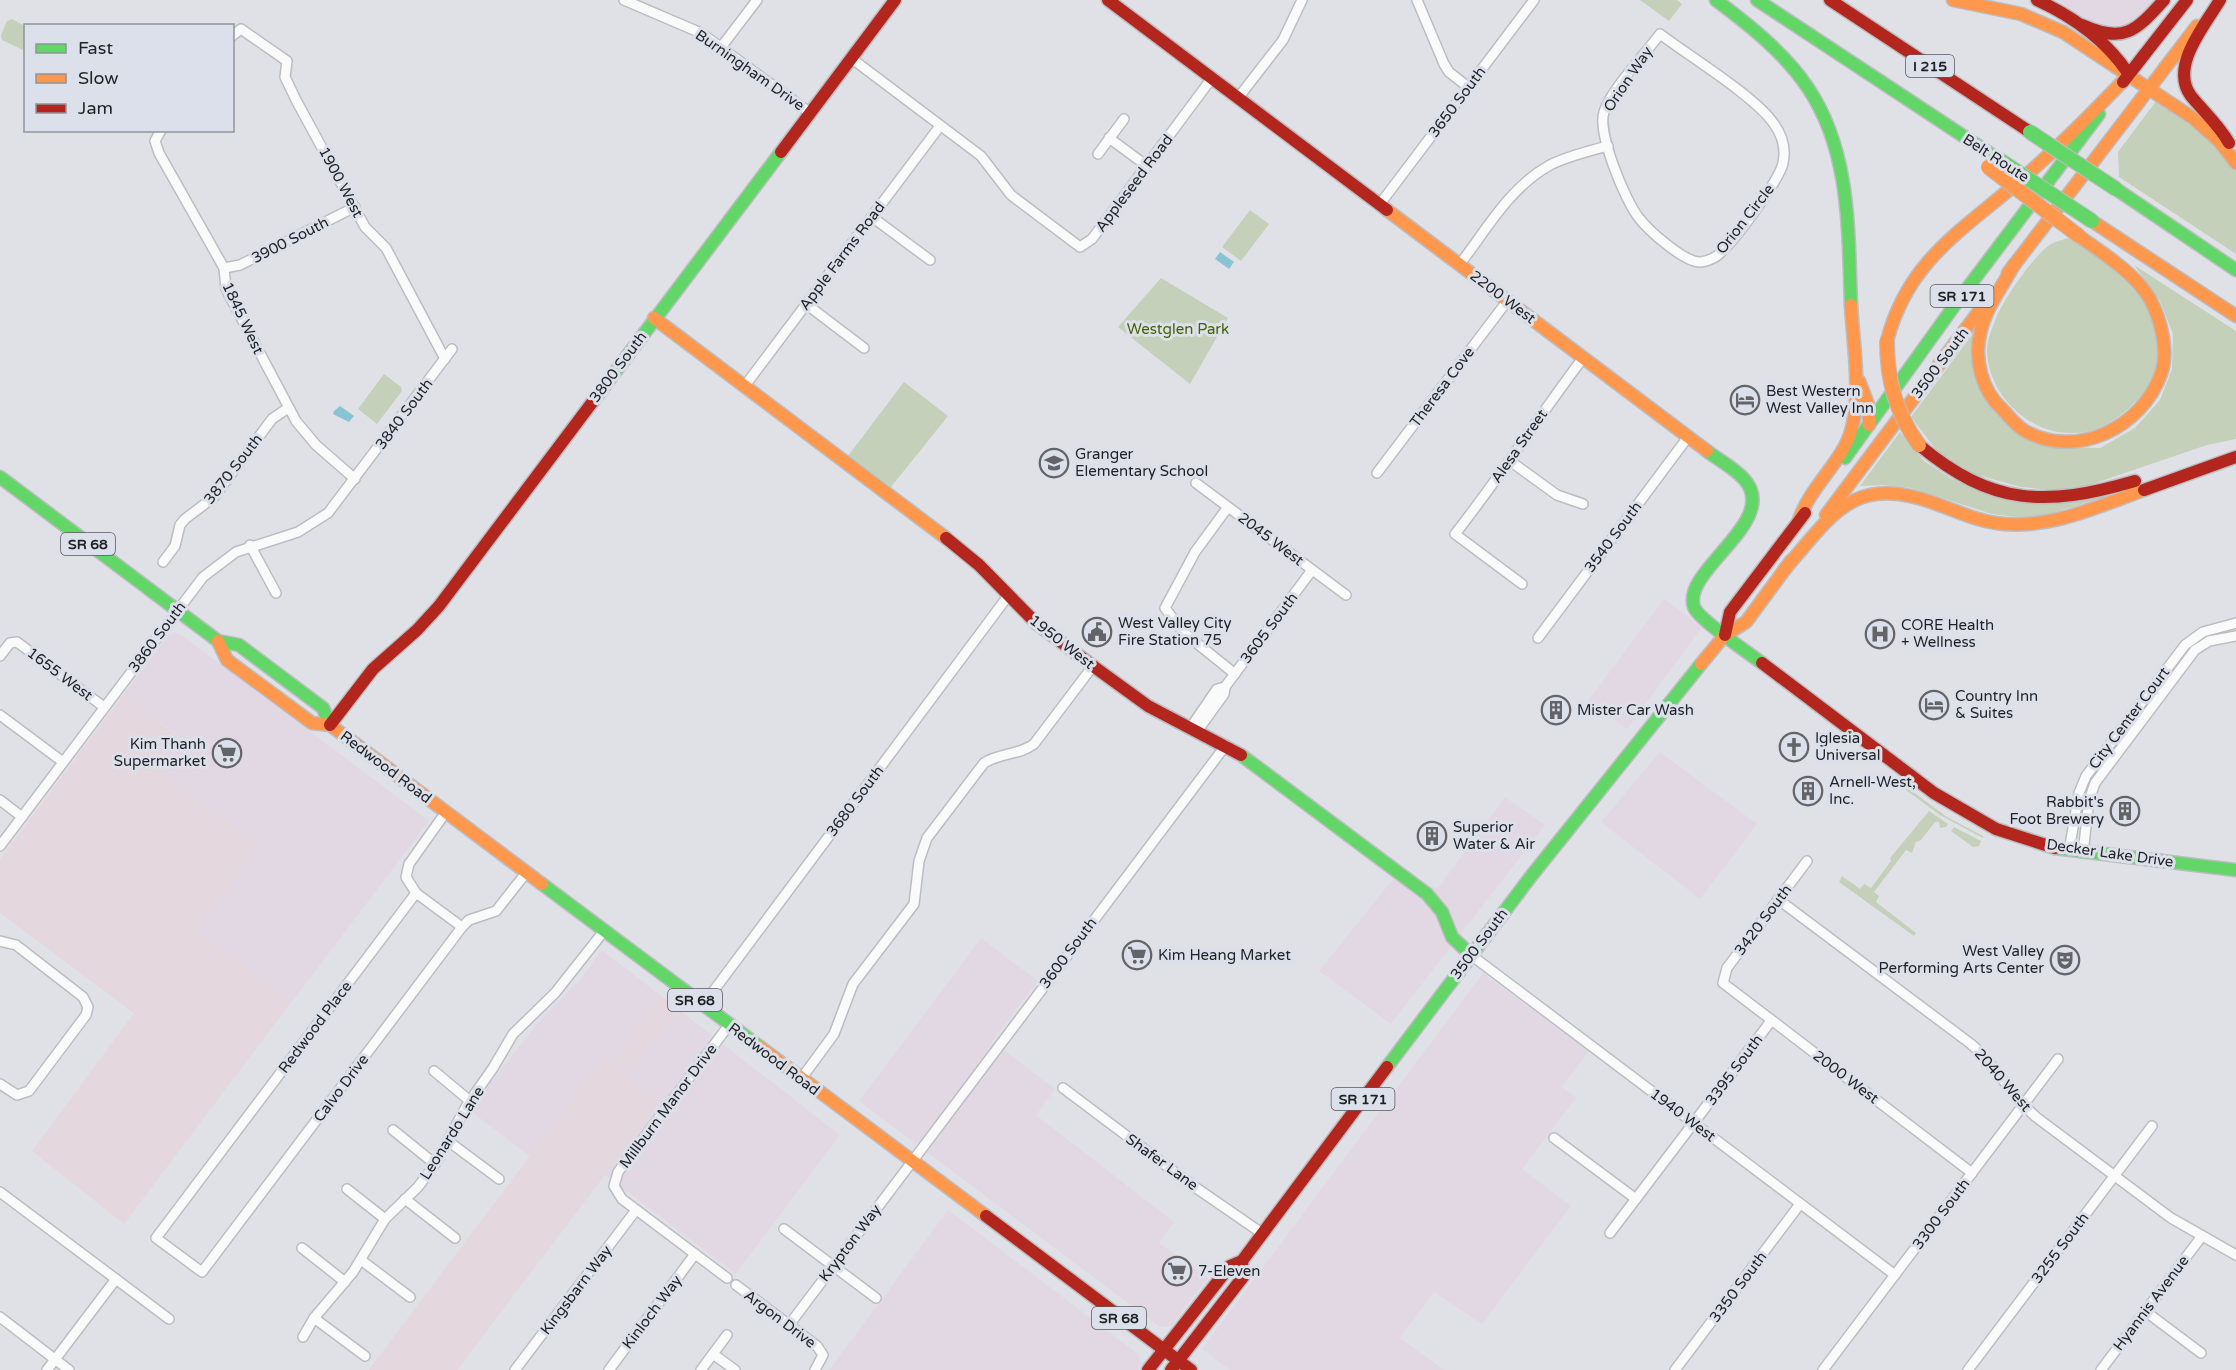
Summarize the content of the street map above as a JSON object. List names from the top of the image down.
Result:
{
  "streets": {
    "main road": [
      "I 215",
      "Belt Route",
      "SR 171",
      "2200 West",
      "3500 South",
      "3800 South",
      "SR 68",
      "1950 West",
      "Redwood Road",
      "Decker Lake Drive"
    ],
    "street": [
      "Burningham Drive",
      "Orion Way",
      "3650 South",
      "1900 West",
      "Appleseed Road",
      "Orion Circle",
      "3900 South",
      "Apple Farms Road",
      "1845 West",
      "Theresa Cove",
      "3840 South",
      "Alesa Street",
      "3870 South",
      "3540 South",
      "2045 West",
      "3605 South",
      "3860 South",
      "1655 West",
      "City Center Court",
      "3680 South",
      "3420 South",
      "3600 South",
      "Redwood Place",
      "3395 South",
      "2000 West",
      "2040 West",
      "Calvo Drive",
      "Millburn Manor Drive",
      "1940 West",
      "Leonardo Lane",
      "Shafer Lane",
      "3300 South",
      "Krypton Way",
      "3255 South",
      "3350 South",
      "Kingsbarn Way",
      "Hyannis Avenue",
      "Kinloch Way",
      "Argon Drive"
    ]
  },
  "crossings": [
    ["Burningham Drive", "3800 South"],
    ["Orion Way", "Orion Circle"],
    ["3650 South", "2200 West"],
    ["1900 West", "3900 South"],
    ["1900 West", "3840 South"],
    ["Appleseed Road", "Apple Farms Road"],
    ["Appleseed Road", "2200 West"],
    ["Appleseed Road", "3800 South"],
    ["3900 South", "1845 West"],
    ["Apple Farms Road", "1950 West"],
    ["2200 West", "3500 South"],
    ["2200 West", "Theresa Cove"],
    ["2200 West", "Alesa Street"],
    ["2200 West", "3540 South"],
    ["2200 West", "Decker Lake Drive"],
    ["1845 West", "3840 South"],
    ["1845 West", "3870 South"],
    ["1845 West", "3860 South"],
    ["3500 South", "1950 West"],
    ["3500 South", "Redwood Road"],
    ["3500 South", "Decker Lake Drive"],
    ["3500 South", "1940 West"],
    ["3500 South", "Shafer Lane"],
    ["3800 South", "1950 West"],
    ["3800 South", "Redwood Road"],
    ["3840 South", "3860 South"],
    ["2045 West", "3605 South"],
    ["3605 South", "1950 West"],
    ["3860 South", "1655 West"],
    ["3860 South", "Redwood Road"],
    ["1950 West", "3680 South"],
    ["1950 West", "3600 South"],
    ["1950 West", "1940 West"],
    ["City Center Court", "Decker Lake Drive"],
    ["Redwood Road", "3680 South"],
    ["Redwood Road", "3600 South"],
    ["Redwood Road", "Calvo Drive"],
    ["Redwood Road", "Millburn Manor Drive"],
    ["Redwood Road", "Leonardo Lane"],
    ["Redwood Road", "Krypton Way"],
    ["3420 South", "2000 West"],
    ["3420 South", "2040 West"],
    ["3600 South", "Krypton Way"],
    ["Redwood Place", "Calvo Drive"],
    ["3395 South", "2000 West"],
    ["3395 South", "1940 West"],
    ["2000 West", "3300 South"],
    ["2040 West", "3300 South"],
    ["2040 West", "3255 South"],
    ["2040 West", "Hyannis Avenue"],
    ["Millburn Manor Drive", "Kingsbarn Way"],
    ["Millburn Manor Drive", "Kinloch Way"],
    ["1940 West", "3300 South"],
    ["1940 West", "3350 South"],
    ["Krypton Way", "Argon Drive"]
  ],
  "parks": ["Westglen Park"],
  "places": {
    "hotel": ["Best Western West Valley Inn", "Country Inn & Suites"],
    "school or university": ["Granger Elementary School"],
    "public building": ["West Valley City Fire Station 75"],
    "hospital": ["CORE Health + Wellness"],
    "building": [
      "Mister Car Wash",
      "Arnell-West, Inc.",
      "Rabbit's Foot Brewery",
      "Superior Water & Air"
    ],
    "church": ["Iglesia Universal"],
    "supermarket": ["Kim Thanh Supermarket", "Kim Heang Market", "7-Eleven"],
    "theatre": ["West Valley Performing Arts Center"]
  },
  "legend": ["Fast", "Slow", "Jam"]
}
